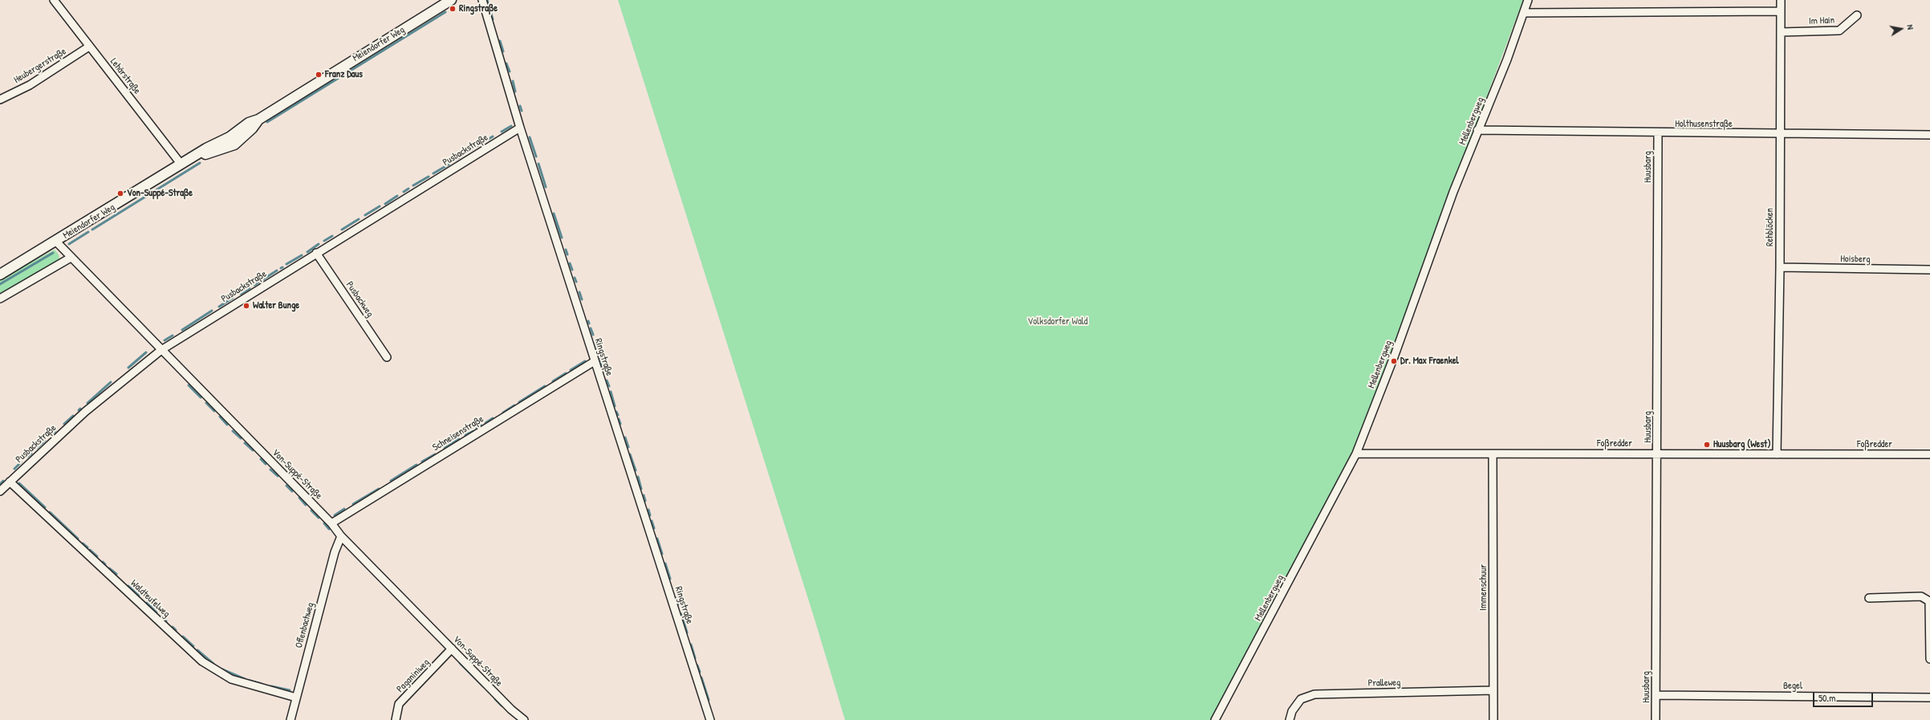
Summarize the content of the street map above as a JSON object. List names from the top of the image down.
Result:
{
  "streets": {
    "street": [
      "Im Hain",
      "Meiendorfer Weg",
      "Heubergerstraße",
      "Lehárstraße",
      "Mellenbergweg",
      "Holthusenstraße",
      "Pusbackstraße",
      "Huusbarg",
      "Rehblöcken",
      "Hoisberg",
      "Pusbackweg",
      "Ringstraße",
      "Schneisenstraße",
      "Foßredder",
      "Von-Suppé-Straße",
      "Immenschuur",
      "Waldteufelweg",
      "Offenbachweg",
      "Paganiniweg",
      "Pralleweg",
      "Begel"
    ]
  },
  "crossings": [
    ["Im Hain", "Rehblöcken"],
    ["Meiendorfer Weg", "Lehárstraße"],
    ["Meiendorfer Weg", "Von-Suppé-Straße"],
    ["Heubergerstraße", "Lehárstraße"],
    ["Mellenbergweg", "Holthusenstraße"],
    ["Mellenbergweg", "Foßredder"],
    ["Holthusenstraße", "Huusbarg"],
    ["Holthusenstraße", "Rehblöcken"],
    ["Pusbackstraße", "Pusbackweg"],
    ["Pusbackstraße", "Ringstraße"],
    ["Pusbackstraße", "Von-Suppé-Straße"],
    ["Pusbackstraße", "Waldteufelweg"],
    ["Huusbarg", "Foßredder"],
    ["Huusbarg", "Begel"],
    ["Rehblöcken", "Hoisberg"],
    ["Rehblöcken", "Foßredder"],
    ["Ringstraße", "Schneisenstraße"],
    ["Schneisenstraße", "Von-Suppé-Straße"],
    ["Foßredder", "Immenschuur"],
    ["Von-Suppé-Straße", "Offenbachweg"],
    ["Von-Suppé-Straße", "Paganiniweg"],
    ["Immenschuur", "Pralleweg"],
    ["Waldteufelweg", "Offenbachweg"]
  ],
  "parks": ["Volksdorfer Wald"],
  "places": [
    "Ringstraße",
    "Franz Daus",
    "Von-Suppé-Straße",
    "Walter Bunge",
    "Dr. Max Fraenkel",
    "Huusbarg (West)"
  ],
  "scale_bar": "50 m",
  "north": "right"
}
